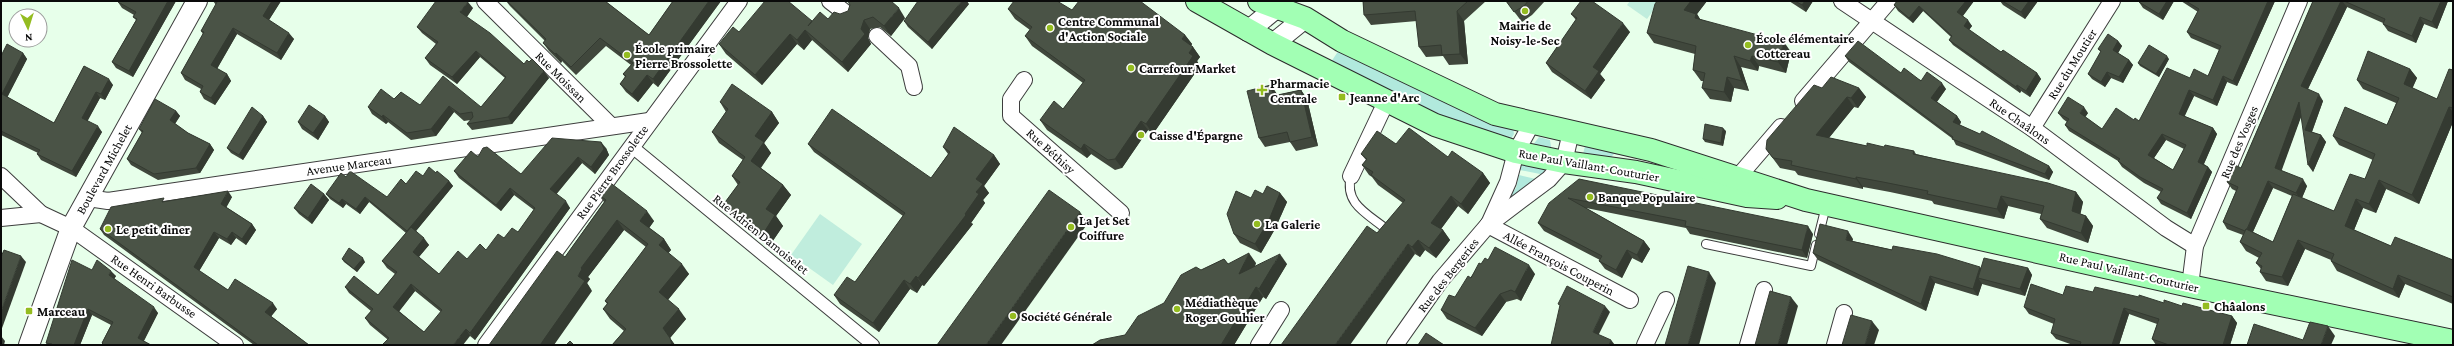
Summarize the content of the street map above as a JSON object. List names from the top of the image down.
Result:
{
  "streets": {
    "main road": ["Rue Paul Vaillant-Couturier"],
    "street": [
      "Rue du Moutier",
      "Rue Moissan",
      "Rue Chaâlons",
      "Rue des Vosges",
      "Rue Béthisy",
      "Avenue Marceau",
      "Boulevard Michelet",
      "Rue Pierre Brossolette",
      "Rue Adrien Damoiselet",
      "Allée François Couperin",
      "Rue des Bergeries",
      "Rue Henri Barbusse"
    ]
  },
  "crossings": [
    ["Rue du Moutier", "Rue Chaâlons"],
    ["Rue Moissan", "Avenue Marceau"],
    ["Rue Chaâlons", "Rue des Vosges"],
    ["Rue des Vosges", "Rue Paul Vaillant-Couturier"],
    ["Avenue Marceau", "Boulevard Michelet"],
    ["Rue Paul Vaillant-Couturier", "Rue des Bergeries"],
    ["Boulevard Michelet", "Rue Henri Barbusse"],
    ["Rue Pierre Brossolette", "Rue Adrien Damoiselet"],
    ["Allée François Couperin", "Rue des Bergeries"]
  ],
  "places": {
    "other": [
      "Mairie de Noisy-le-Sec",
      "Centre Communal d'Action Sociale",
      "École élémentaire Cottereau",
      "École primaire Pierre Brossolette",
      "Carrefour Market",
      "Caisse d'Épargne",
      "Banque Populaire",
      "La Galerie",
      "La Jet Set Coiffure",
      "Le petit diner",
      "Médiathèque Roger Gouhier",
      "Société Générale"
    ],
    "health": ["Pharmacie Centrale"],
    "transit": ["Jeanne d'Arc", "Châalons", "Marceau"]
  },
  "north": "bottom"
}
